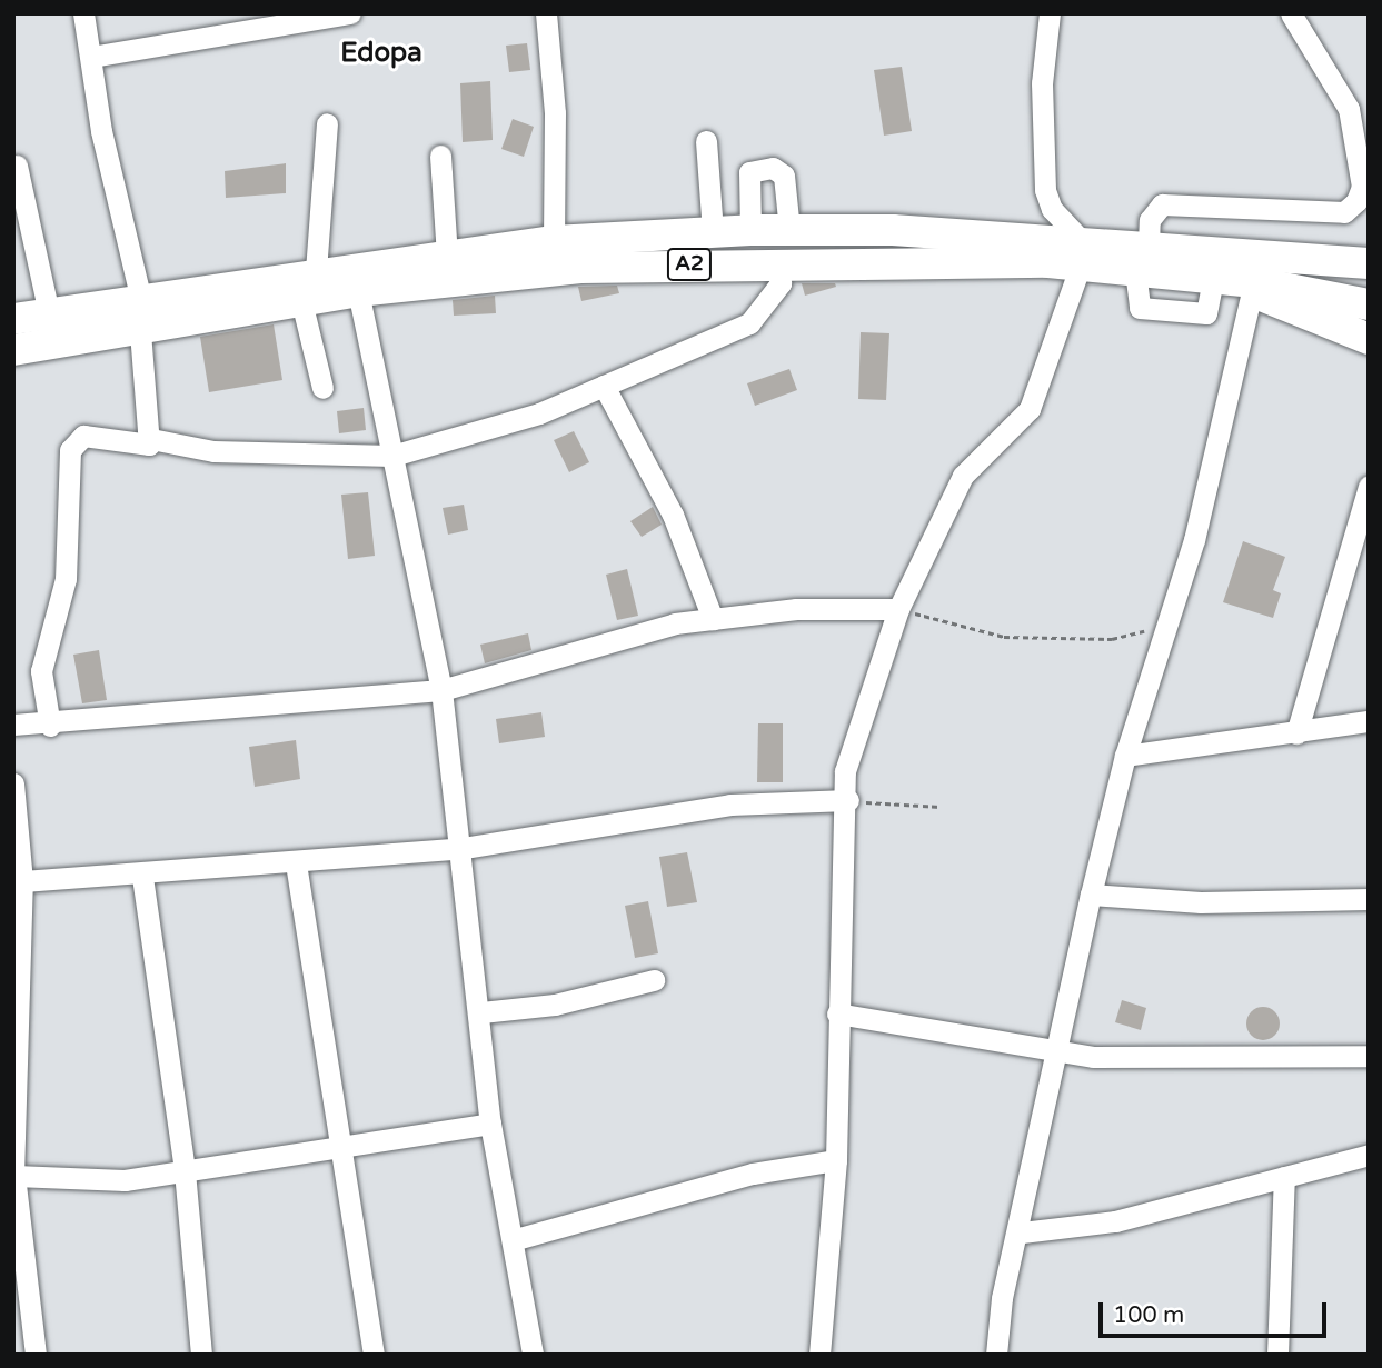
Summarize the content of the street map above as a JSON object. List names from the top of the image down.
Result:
{
  "streets": {
    "highway": ["A2"]
  },
  "districts": ["Edopa"],
  "scale_bar": "100 m"
}
